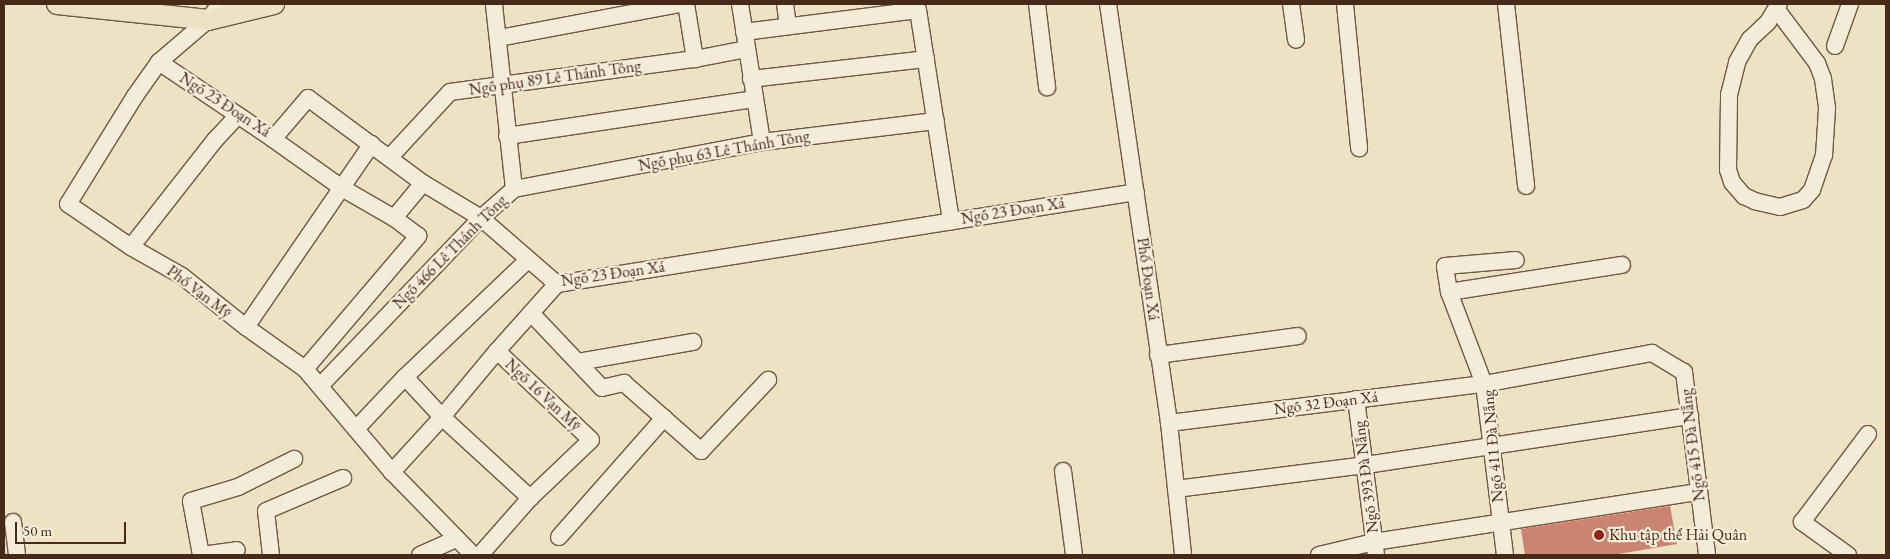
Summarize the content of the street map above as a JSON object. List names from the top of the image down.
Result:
{
  "streets": {
    "street": [
      "Ngõ phụ 89 Lê Thánh Tông",
      "Ngõ 23 Đoạn Xá",
      "Ngõ phụ 63 Lê Thánh Tông",
      "Ngõ 466 Lê Thánh Tông",
      "Phố Đoạn Xá",
      "Phố Vạn Mỹ",
      "Ngõ 16 Vạn Mỹ",
      "Ngõ 32 Đoạn Xá",
      "Ngõ 415 Đà Nẵng",
      "Ngõ 411 Đà Nẵng",
      "Ngõ 393 Đà Nẵng"
    ]
  },
  "crossings": [
    ["Ngõ phụ 89 Lê Thánh Tông", "Ngõ 23 Đoạn Xá"],
    ["Ngõ phụ 89 Lê Thánh Tông", "Ngõ 466 Lê Thánh Tông"],
    ["Ngõ 23 Đoạn Xá", "Ngõ 466 Lê Thánh Tông"],
    ["Ngõ 23 Đoạn Xá", "Phố Đoạn Xá"],
    ["Ngõ 23 Đoạn Xá", "Phố Vạn Mỹ"],
    ["Ngõ phụ 63 Lê Thánh Tông", "Ngõ 466 Lê Thánh Tông"],
    ["Ngõ 466 Lê Thánh Tông", "Phố Vạn Mỹ"],
    ["Phố Đoạn Xá", "Ngõ 32 Đoạn Xá"],
    ["Phố Vạn Mỹ", "Ngõ 16 Vạn Mỹ"],
    ["Ngõ 32 Đoạn Xá", "Ngõ 411 Đà Nẵng"],
    ["Ngõ 32 Đoạn Xá", "Ngõ 393 Đà Nẵng"],
    ["Ngõ 415 Đà Nẵng", "Ngõ 411 Đà Nẵng"]
  ],
  "places": ["Khu tập thể Hải Quân"],
  "scale_bar": "50 m"
}
